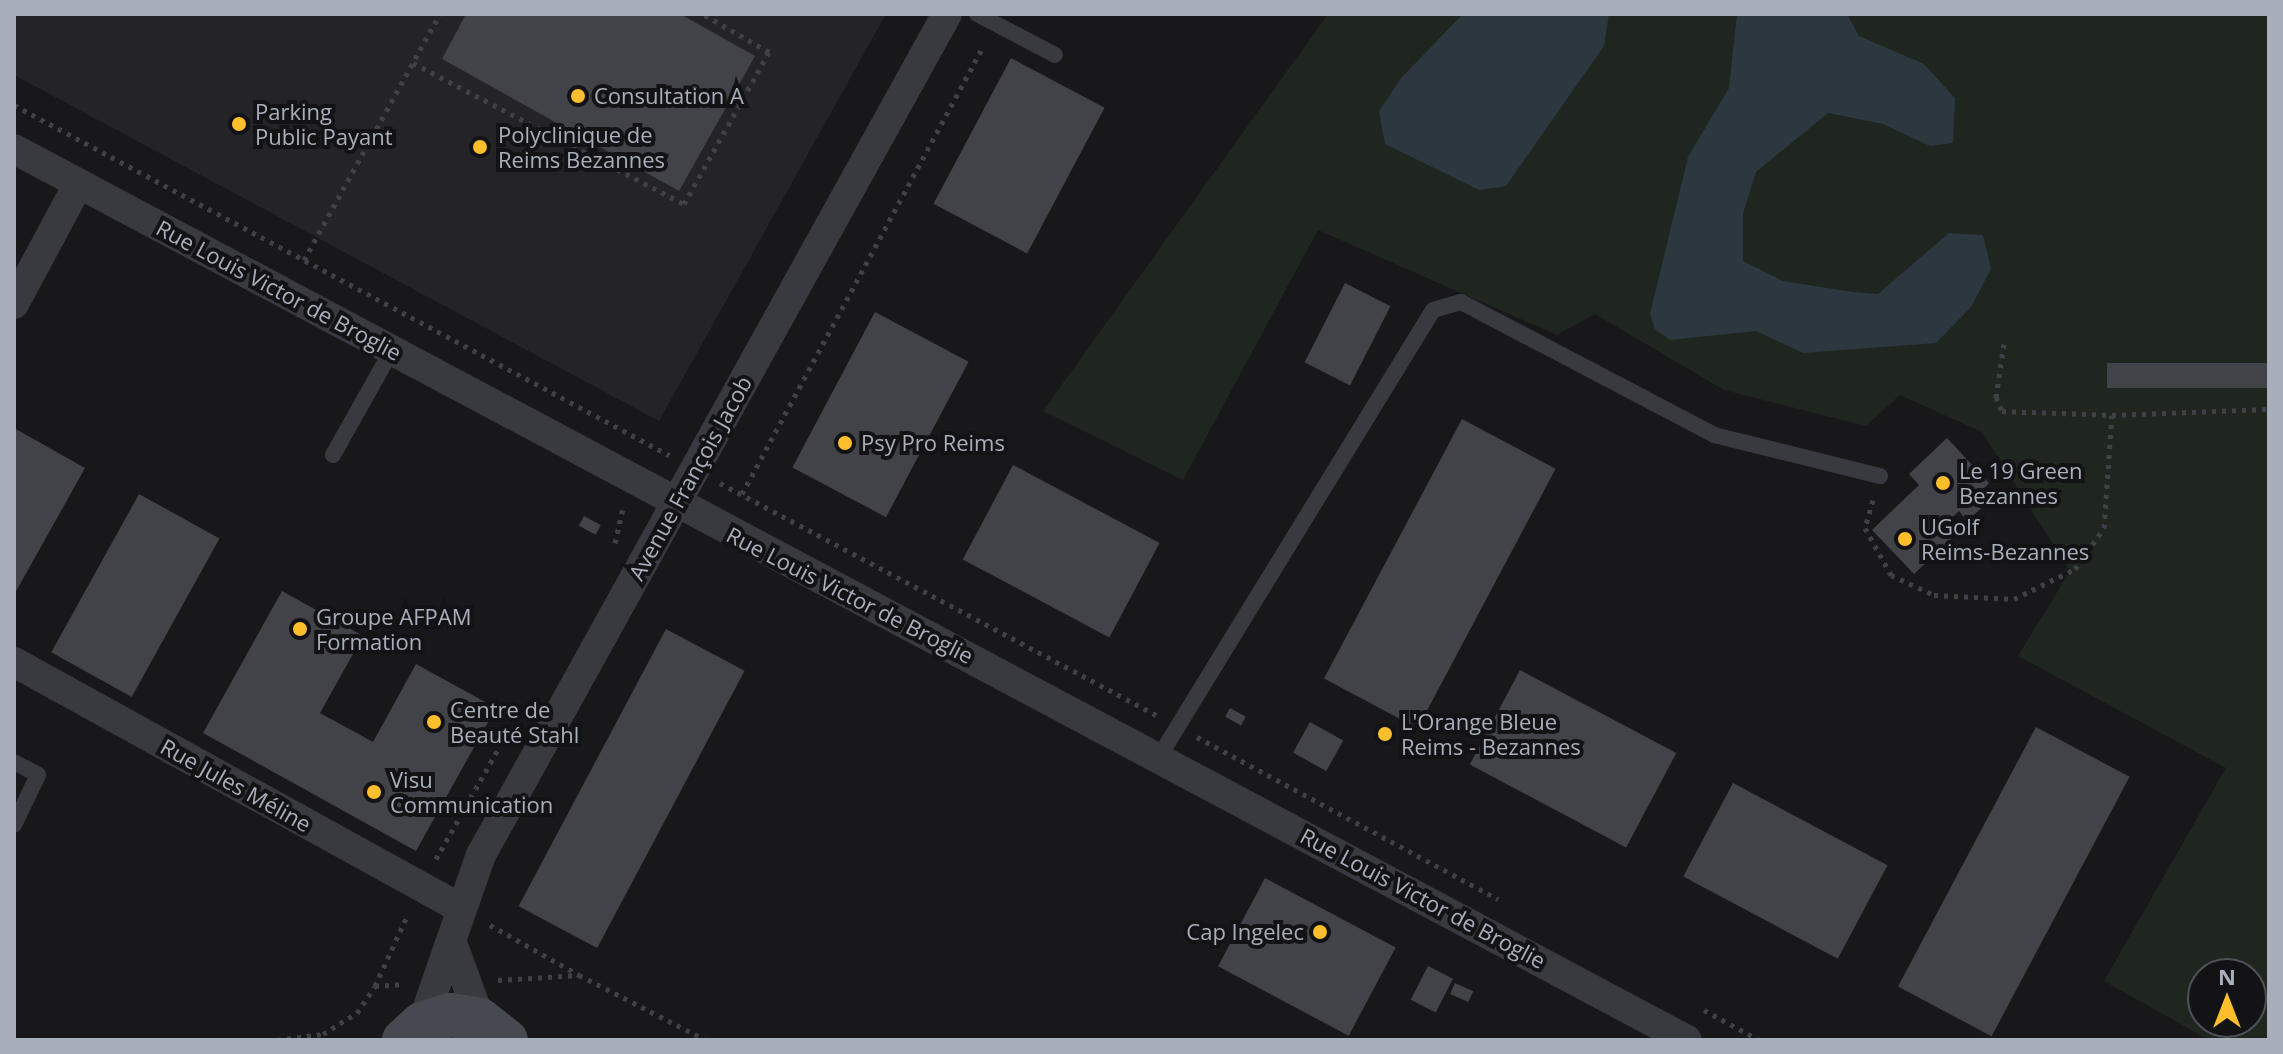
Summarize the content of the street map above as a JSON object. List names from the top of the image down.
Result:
{
  "streets": {
    "street": ["Rue Louis Victor de Broglie", "Avenue François Jacob", "Rue Jules Méline"]
  },
  "crossings": [
    ["Rue Louis Victor de Broglie", "Avenue François Jacob"],
    ["Avenue François Jacob", "Rue Jules Méline"]
  ],
  "places": [
    "Consultation A",
    "Parking Public Payant",
    "Polyclinique de Reims Bezannes",
    "Psy Pro Reims",
    "Le 19 Green Bezannes",
    "UGolf Reims-Bezannes",
    "Groupe AFPAM Formation",
    "Centre de Beauté Stahl",
    "L'Orange Bleue Reims - Bezannes",
    "Visu Communication",
    "Cap Ingelec"
  ],
  "north": "top"
}
